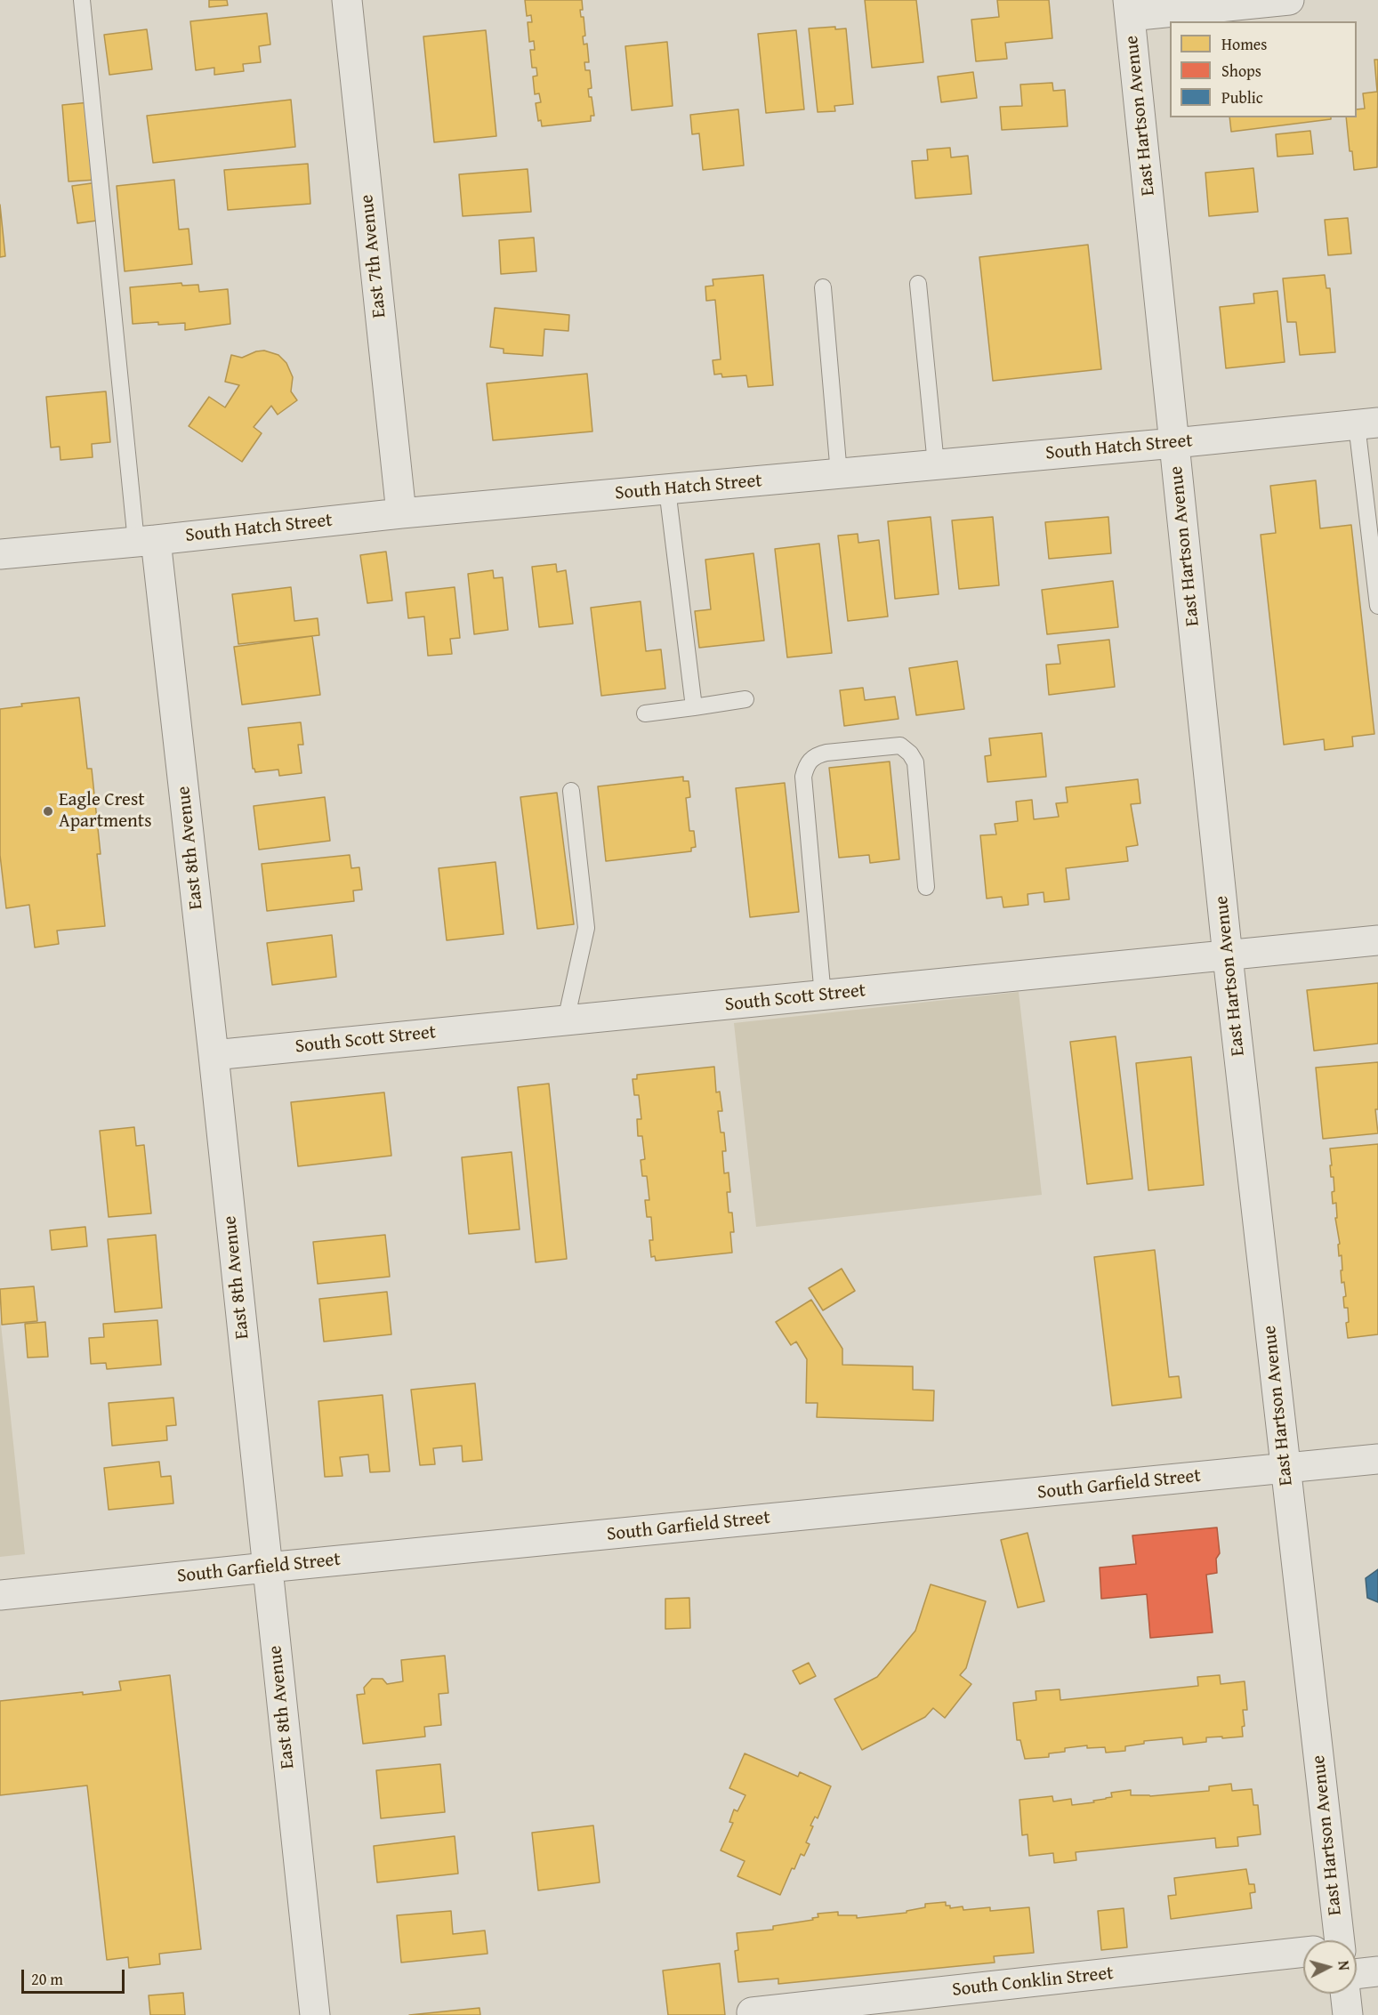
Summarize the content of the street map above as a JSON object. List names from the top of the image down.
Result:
{
  "streets": {
    "street": [
      "East Hartson Avenue",
      "East 7th Avenue",
      "South Hatch Street",
      "East 8th Avenue",
      "South Scott Street",
      "South Garfield Street",
      "South Conklin Street"
    ]
  },
  "crossings": [
    ["East Hartson Avenue", "South Hatch Street"],
    ["East Hartson Avenue", "South Scott Street"],
    ["East Hartson Avenue", "South Garfield Street"],
    ["East 7th Avenue", "South Hatch Street"],
    ["South Hatch Street", "East 8th Avenue"],
    ["East 8th Avenue", "South Scott Street"],
    ["East 8th Avenue", "South Garfield Street"]
  ],
  "places": ["Eagle Crest Apartments"],
  "legend": ["Homes", "Shops", "Public"],
  "scale_bar": "20 m",
  "north": "right"
}
